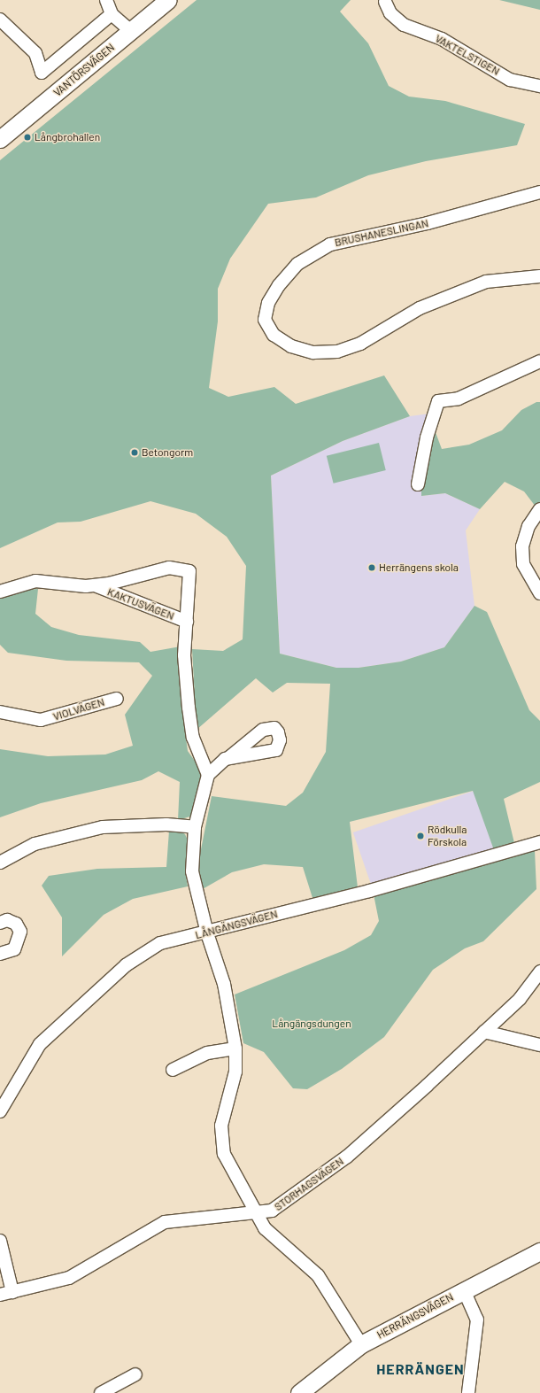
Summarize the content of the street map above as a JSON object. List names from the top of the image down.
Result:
{
  "streets": {
    "street": [
      "VAKTELSTIGEN",
      "VANTÖRSVÄGEN",
      "BRUSHANESLINGAN",
      "KAKTUSVÄGEN",
      "VIOLVÄGEN",
      "LÅNGÄNGSVÄGEN",
      "STORHAGSVÄGEN",
      "HERRÄNGSVÄGEN"
    ]
  },
  "districts": ["HERRÄNGEN"],
  "parks": ["Långängsdungen"],
  "places": [
    "Långbrohallen",
    "Betongorm",
    "Herrängens skola",
    "Rödkulla Förskola"
  ]
}
